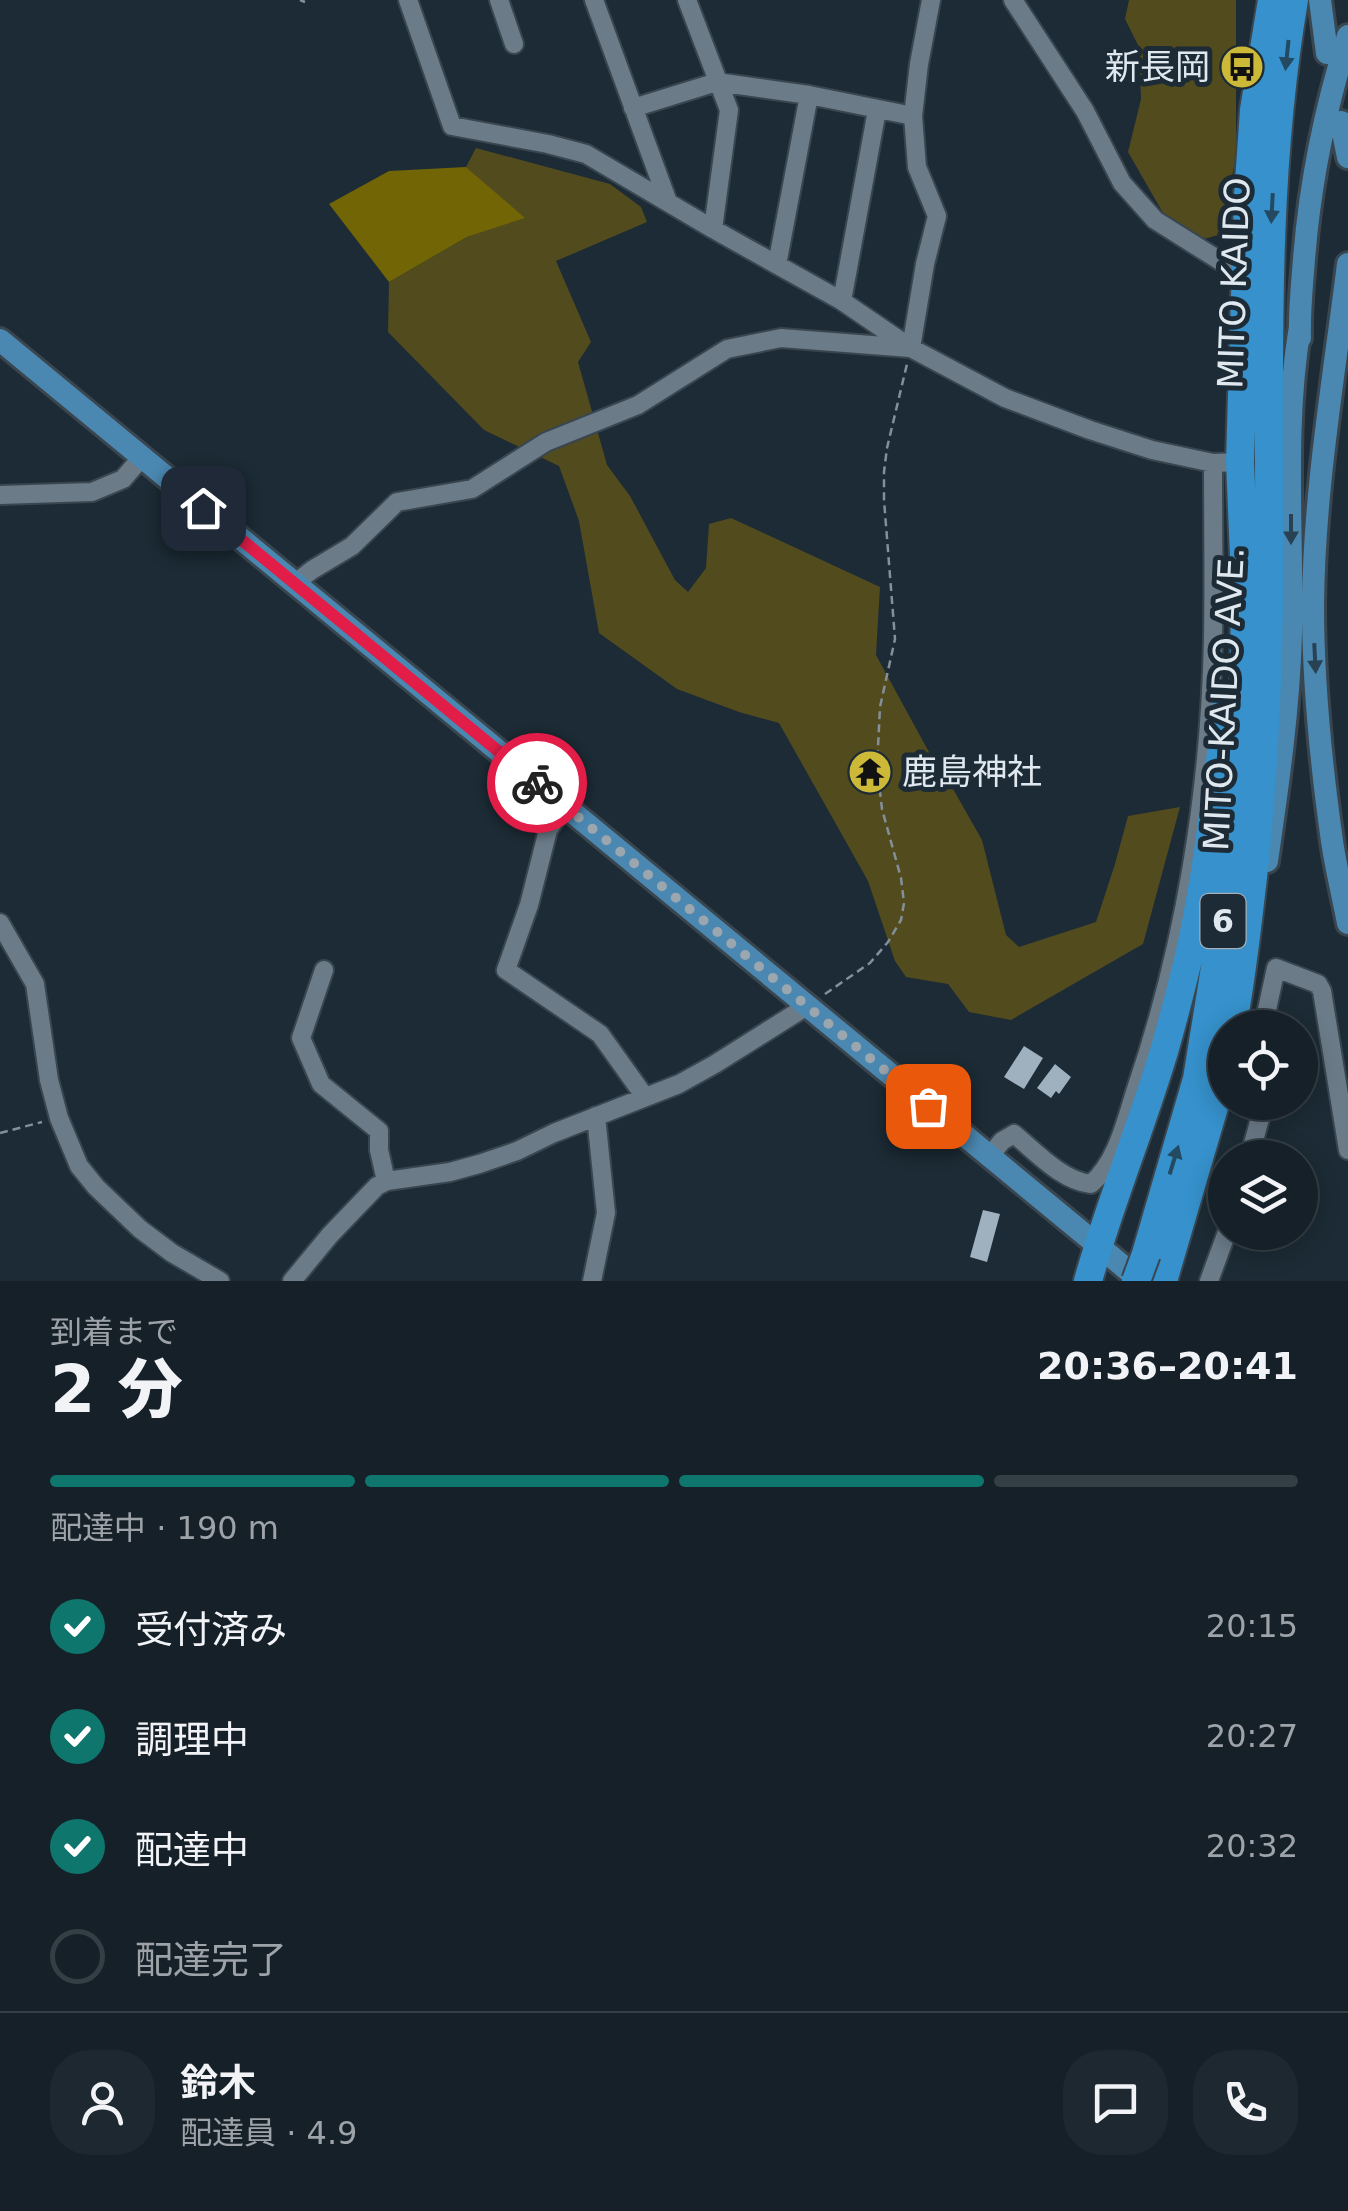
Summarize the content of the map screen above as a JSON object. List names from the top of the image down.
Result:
{
  "streets": {
    "highway": ["MITO-KAIDO AVE.", "6"]
  },
  "crossings": [
    ["MITO-KAIDO AVE.", "6"]
  ],
  "places": {
    "bus stop": ["新長岡"],
    "temple": ["鹿島神社"]
  },
  "page": {
    "heading": ["2 分", "到着まで", "20:36–20:41"],
    "panel": ["鈴木", "配達員 · 4.9"],
    "bar": "配達中 · 190 m",
    "list": [
      ["受付済み", "20:15"],
      ["調理中", "20:27"],
      ["配達中", "20:32"],
      "配達完了"
    ]
  }
}
